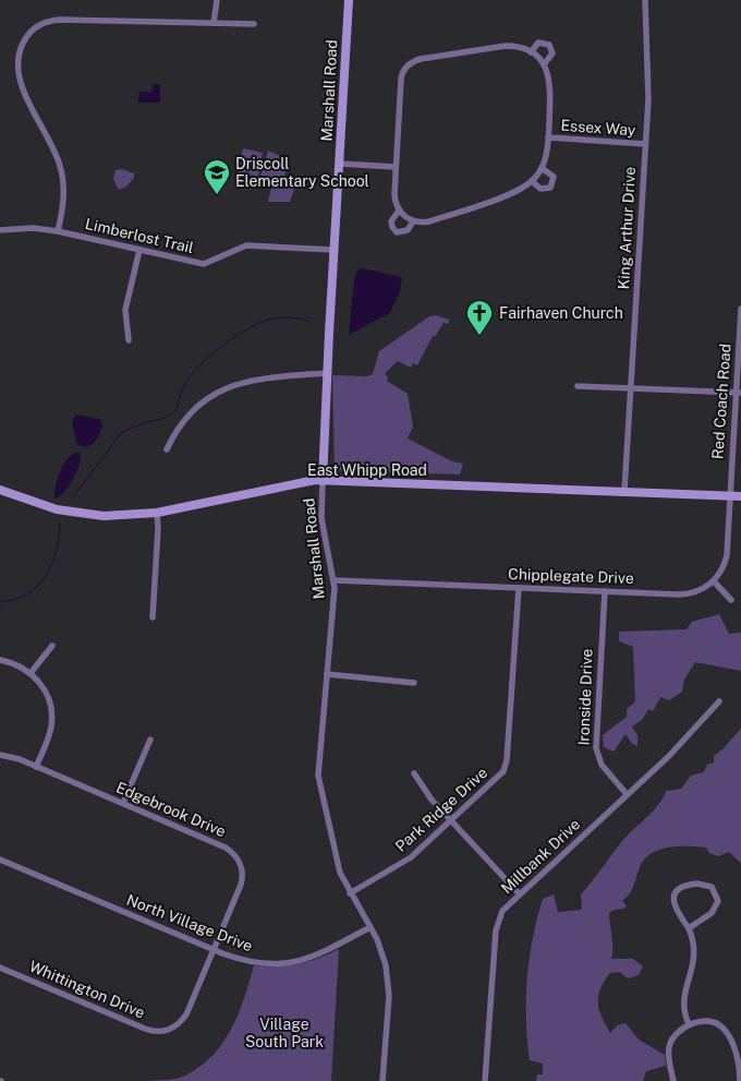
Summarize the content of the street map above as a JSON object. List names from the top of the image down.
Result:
{
  "streets": {
    "main road": ["Marshall Road", "East Whipp Road"],
    "street": [
      "Essex Way",
      "King Arthur Drive",
      "Limberlost Trail",
      "Red Coach Road",
      "Chipplegate Drive",
      "Ironside Drive",
      "Edgebrook Drive",
      "Park Ridge Drive",
      "Millbank Drive",
      "North Village Drive",
      "Whittington Drive"
    ]
  },
  "crossings": [
    ["Marshall Road", "Limberlost Trail"],
    ["Marshall Road", "East Whipp Road"],
    ["Marshall Road", "Chipplegate Drive"],
    ["Marshall Road", "Park Ridge Drive"],
    ["Marshall Road", "North Village Drive"],
    ["Essex Way", "King Arthur Drive"],
    ["King Arthur Drive", "East Whipp Road"],
    ["Red Coach Road", "East Whipp Road"],
    ["Chipplegate Drive", "Ironside Drive"],
    ["Chipplegate Drive", "Park Ridge Drive"],
    ["Ironside Drive", "Millbank Drive"],
    ["Edgebrook Drive", "North Village Drive"],
    ["Edgebrook Drive", "Whittington Drive"],
    ["North Village Drive", "Whittington Drive"]
  ],
  "parks": ["Village South Park"],
  "places": {
    "school or university": ["Driscoll Elementary School"],
    "church": ["Fairhaven Church"]
  }
}
